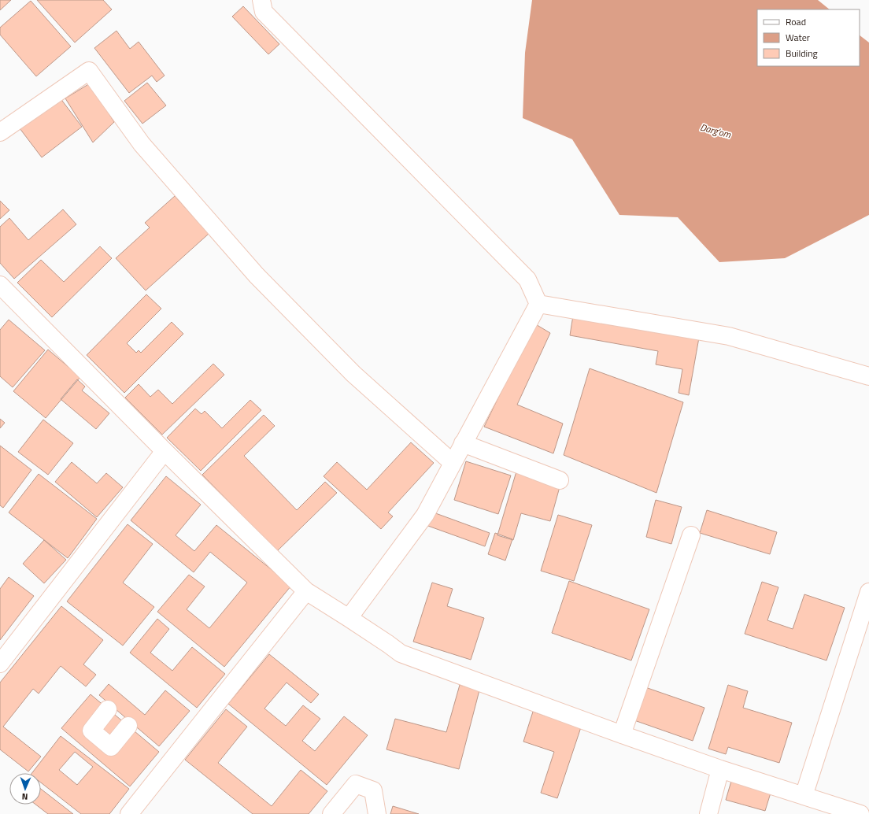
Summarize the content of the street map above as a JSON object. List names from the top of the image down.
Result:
{
  "water": ["Darg'om"],
  "legend": ["Road", "Water", "Building"],
  "north": "bottom"
}
